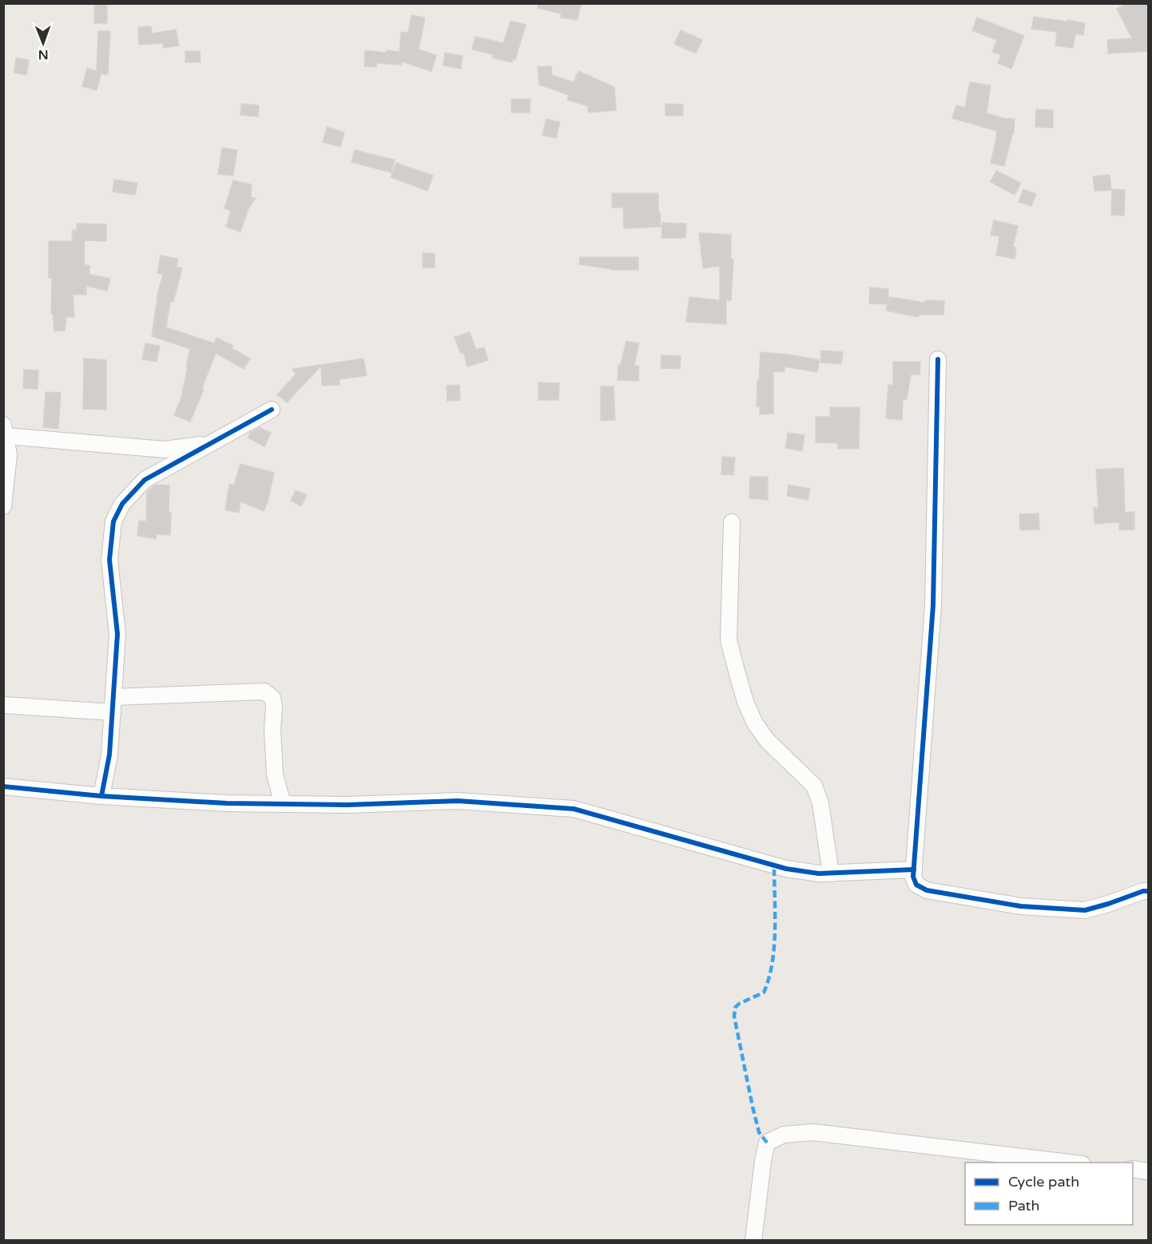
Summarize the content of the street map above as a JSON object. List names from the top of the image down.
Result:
{
  "legend": ["Cycle path", "Path"],
  "north": "bottom"
}
